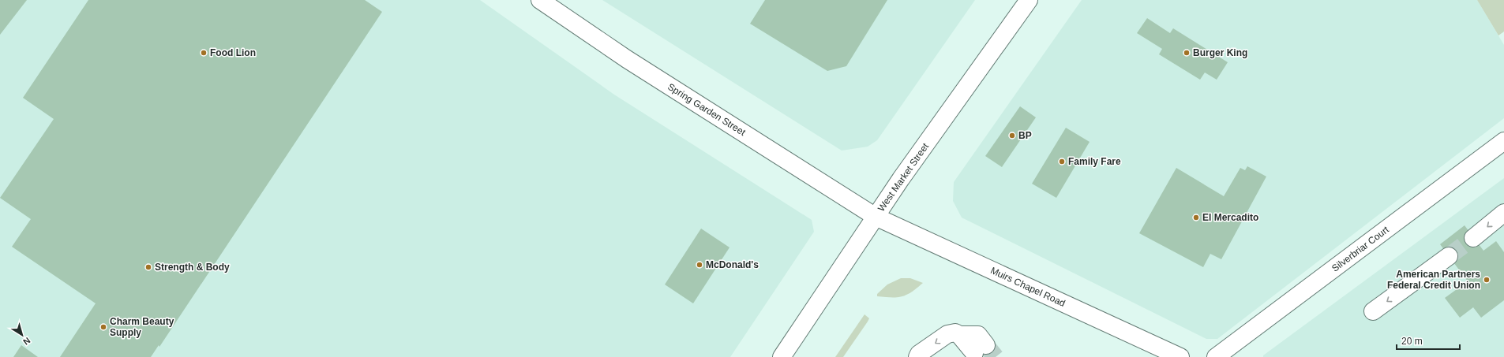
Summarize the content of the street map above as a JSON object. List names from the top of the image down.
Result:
{
  "streets": {
    "main road": [
      "Spring Garden Street",
      "West Market Street",
      "Silverbriar Court",
      "Muirs Chapel Road"
    ]
  },
  "crossings": [
    ["Spring Garden Street", "West Market Street"],
    ["Spring Garden Street", "Muirs Chapel Road"],
    ["West Market Street", "Muirs Chapel Road"]
  ],
  "places": [
    "Food Lion",
    "Burger King",
    "BP",
    "Family Fare",
    "El Mercadito",
    "McDonald's",
    "Strength & Body",
    "American Partners Federal Credit Union",
    "Charm Beauty Supply"
  ],
  "scale_bar": "20 m",
  "north": "bottom right"
}
